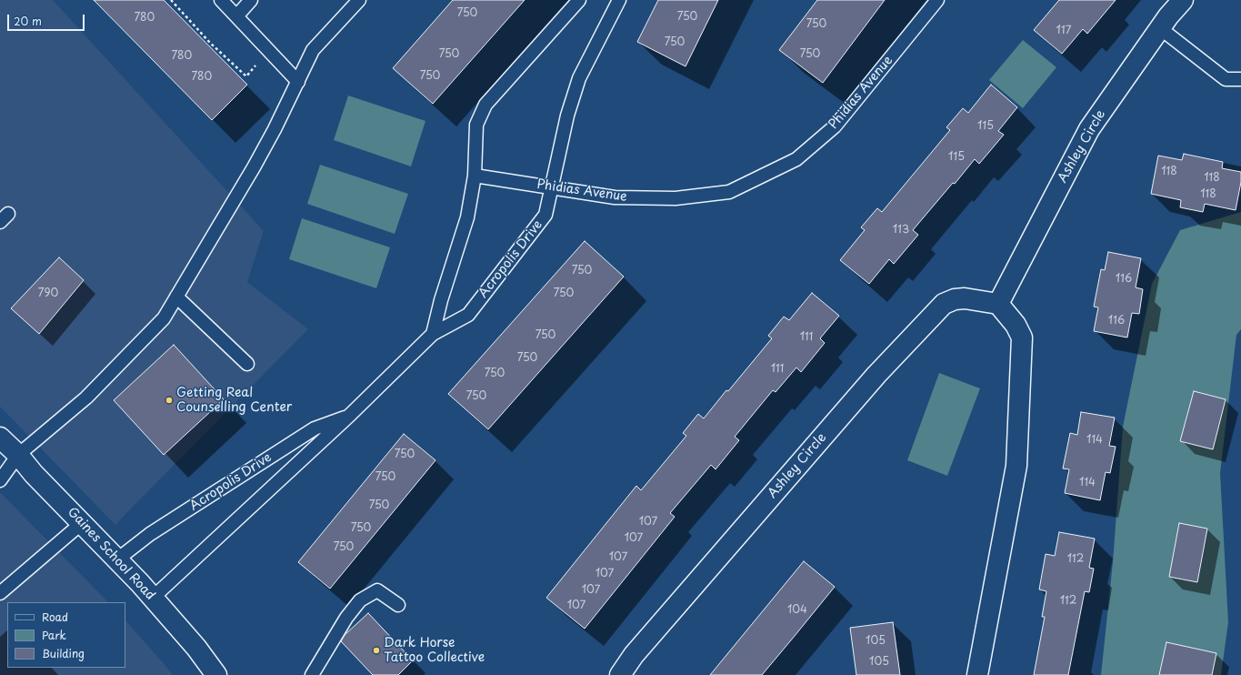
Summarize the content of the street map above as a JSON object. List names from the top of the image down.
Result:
{
  "streets": {
    "street": ["Ashley Circle", "Gaines School Road"],
    "lane": ["Phidias Avenue", "Acropolis Drive"]
  },
  "crossings": [
    ["Phidias Avenue", "Acropolis Drive"],
    ["Acropolis Drive", "Gaines School Road"]
  ],
  "places": ["Getting Real Counselling Center", "Dark Horse Tattoo Collective"],
  "house_numbers": [
    "750",
    "750",
    "780",
    "750",
    "117",
    "750",
    "750",
    "750",
    "780",
    "750",
    "780",
    "115",
    "115",
    "118",
    "118",
    "118",
    "113",
    "750",
    "116",
    "790",
    "750",
    "116",
    "750",
    "111",
    "750",
    "111",
    "750",
    "750",
    "114",
    "750",
    "750",
    "114",
    "750",
    "107",
    "750",
    "107",
    "750",
    "107",
    "112",
    "107",
    "107",
    "112",
    "107",
    "104",
    "105",
    "105"
  ],
  "legend": ["Road", "Park", "Building"],
  "scale_bar": "20 m"
}
